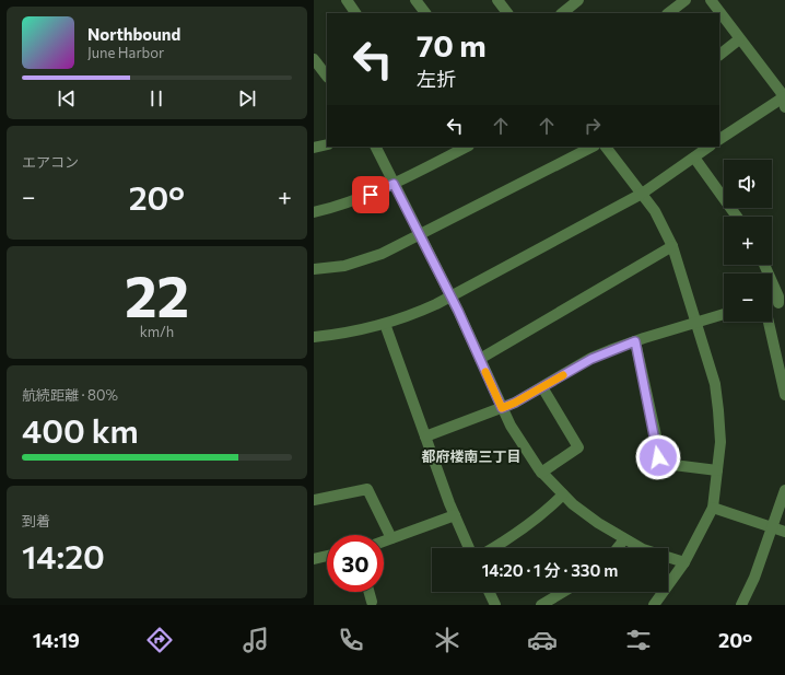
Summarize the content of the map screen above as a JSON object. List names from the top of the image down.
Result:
{
  "districts": ["都府楼南三丁目"],
  "page": {
    "turn": ["70 m", "左折"],
    "song": ["Northbound", "June Harbor"],
    "tile": [
      "エアコン",
      ["22", "km/h"],
      ["航続距離 · 80%", "400 km"],
      ["到着", "14:20"]
    ],
    "map_buttons": ["+", "−"],
    "heat": ["−", "20°", "+"],
    "limit": "30",
    "trip": "14:20 · 1 分 · 330 m",
    "tabs": ["14:19", "20°"]
  }
}
